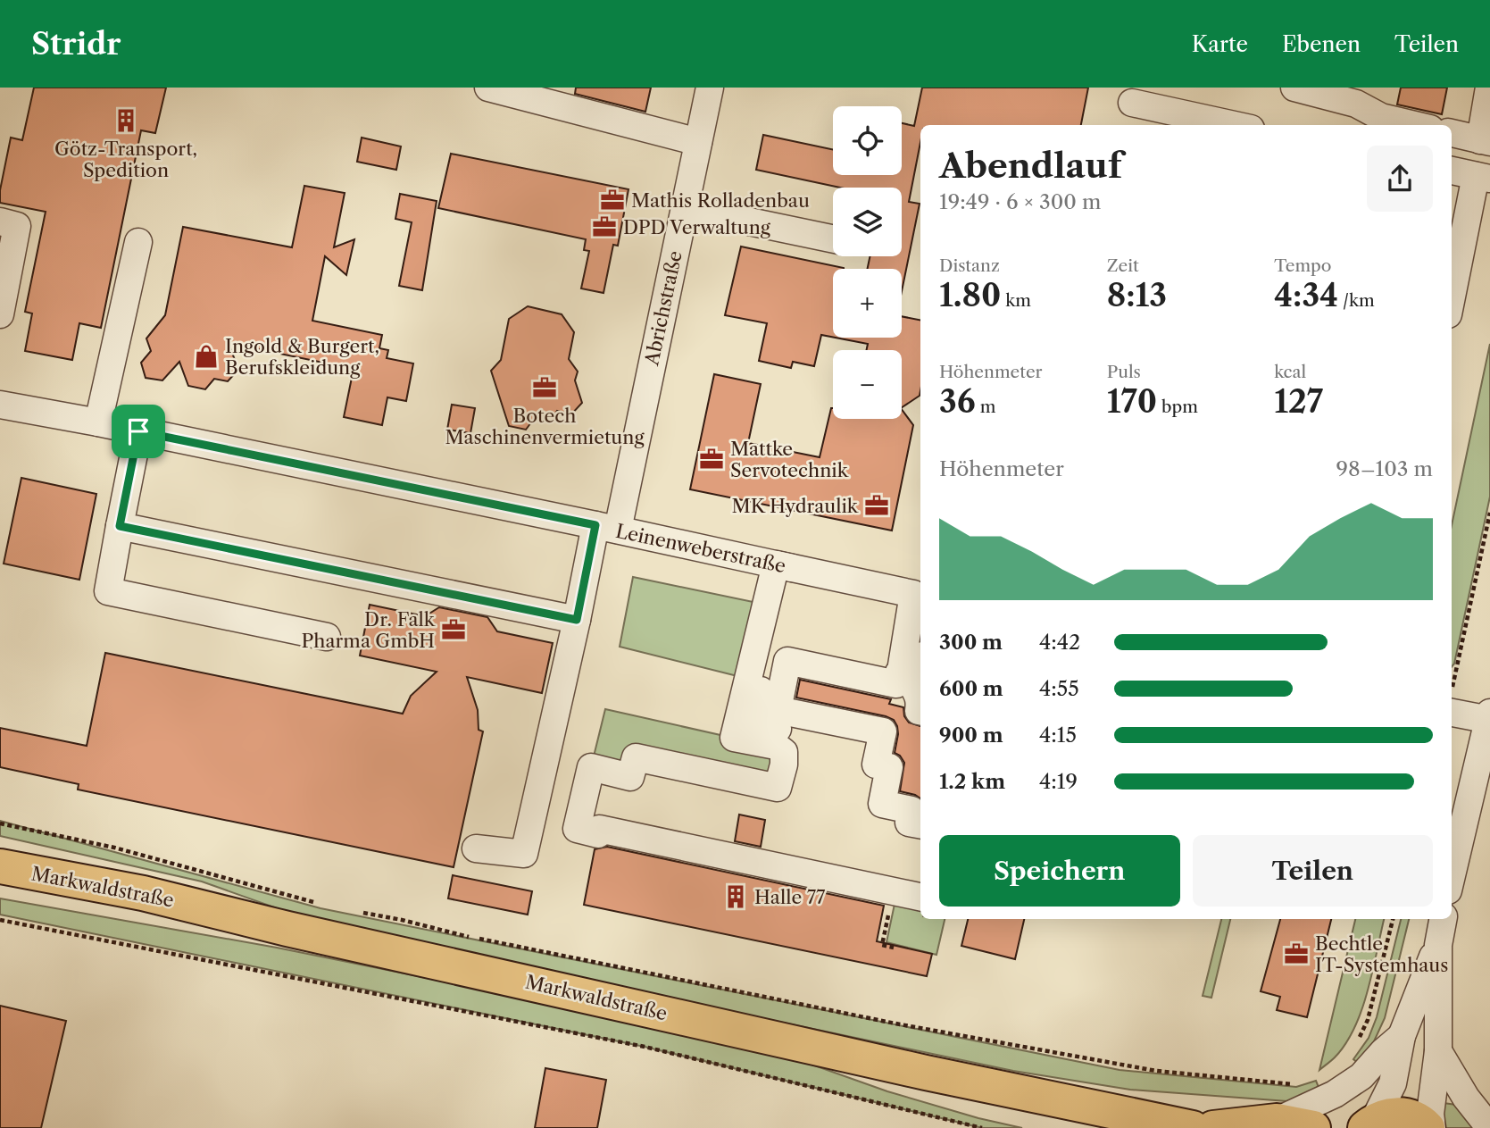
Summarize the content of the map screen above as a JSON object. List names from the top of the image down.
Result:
{
  "streets": {
    "main road": ["Markwaldstraße"],
    "street": ["Abrichstraße", "Leinenweberstraße"]
  },
  "crossings": [
    ["Abrichstraße", "Leinenweberstraße"]
  ],
  "places": {
    "building": ["Götz-Transport, Spedition", "Halle 77"],
    "office": [
      "Mathis Rolladenbau",
      "DPD Verwaltung",
      "Botech Maschinenvermietung",
      "Mattke Servotechnik",
      "MK Hydraulik",
      "Dr. Falk Pharma GmbH",
      "Bechtle IT-Systemhaus"
    ],
    "shop": ["Ingold & Burgert, Berufskleidung"]
  },
  "page": {
    "header": "Stridr",
    "nav": ["Karte", "Ebenen", "Teilen"],
    "map_buttons": ["+", "−"],
    "heading": ["Abendlauf", "19:49 · 6 × 300 m"],
    "stats": [
      ["Distanz", "1.80 km"],
      ["Zeit", "8:13"],
      ["Tempo", "4:34 /km"],
      ["Höhenmeter", "36 m"],
      ["Puls", "170 bpm"],
      ["kcal", "127"]
    ],
    "chart": ["Höhenmeter", "98–103 m"],
    "list": [
      {
        "name": "300 m",
        "note": "4:42"
      },
      {
        "name": "600 m",
        "note": "4:55"
      },
      {
        "name": "900 m",
        "note": "4:15"
      },
      {
        "name": "1.2 km",
        "note": "4:19"
      }
    ],
    "buttons": ["Speichern", "Teilen"]
  }
}
